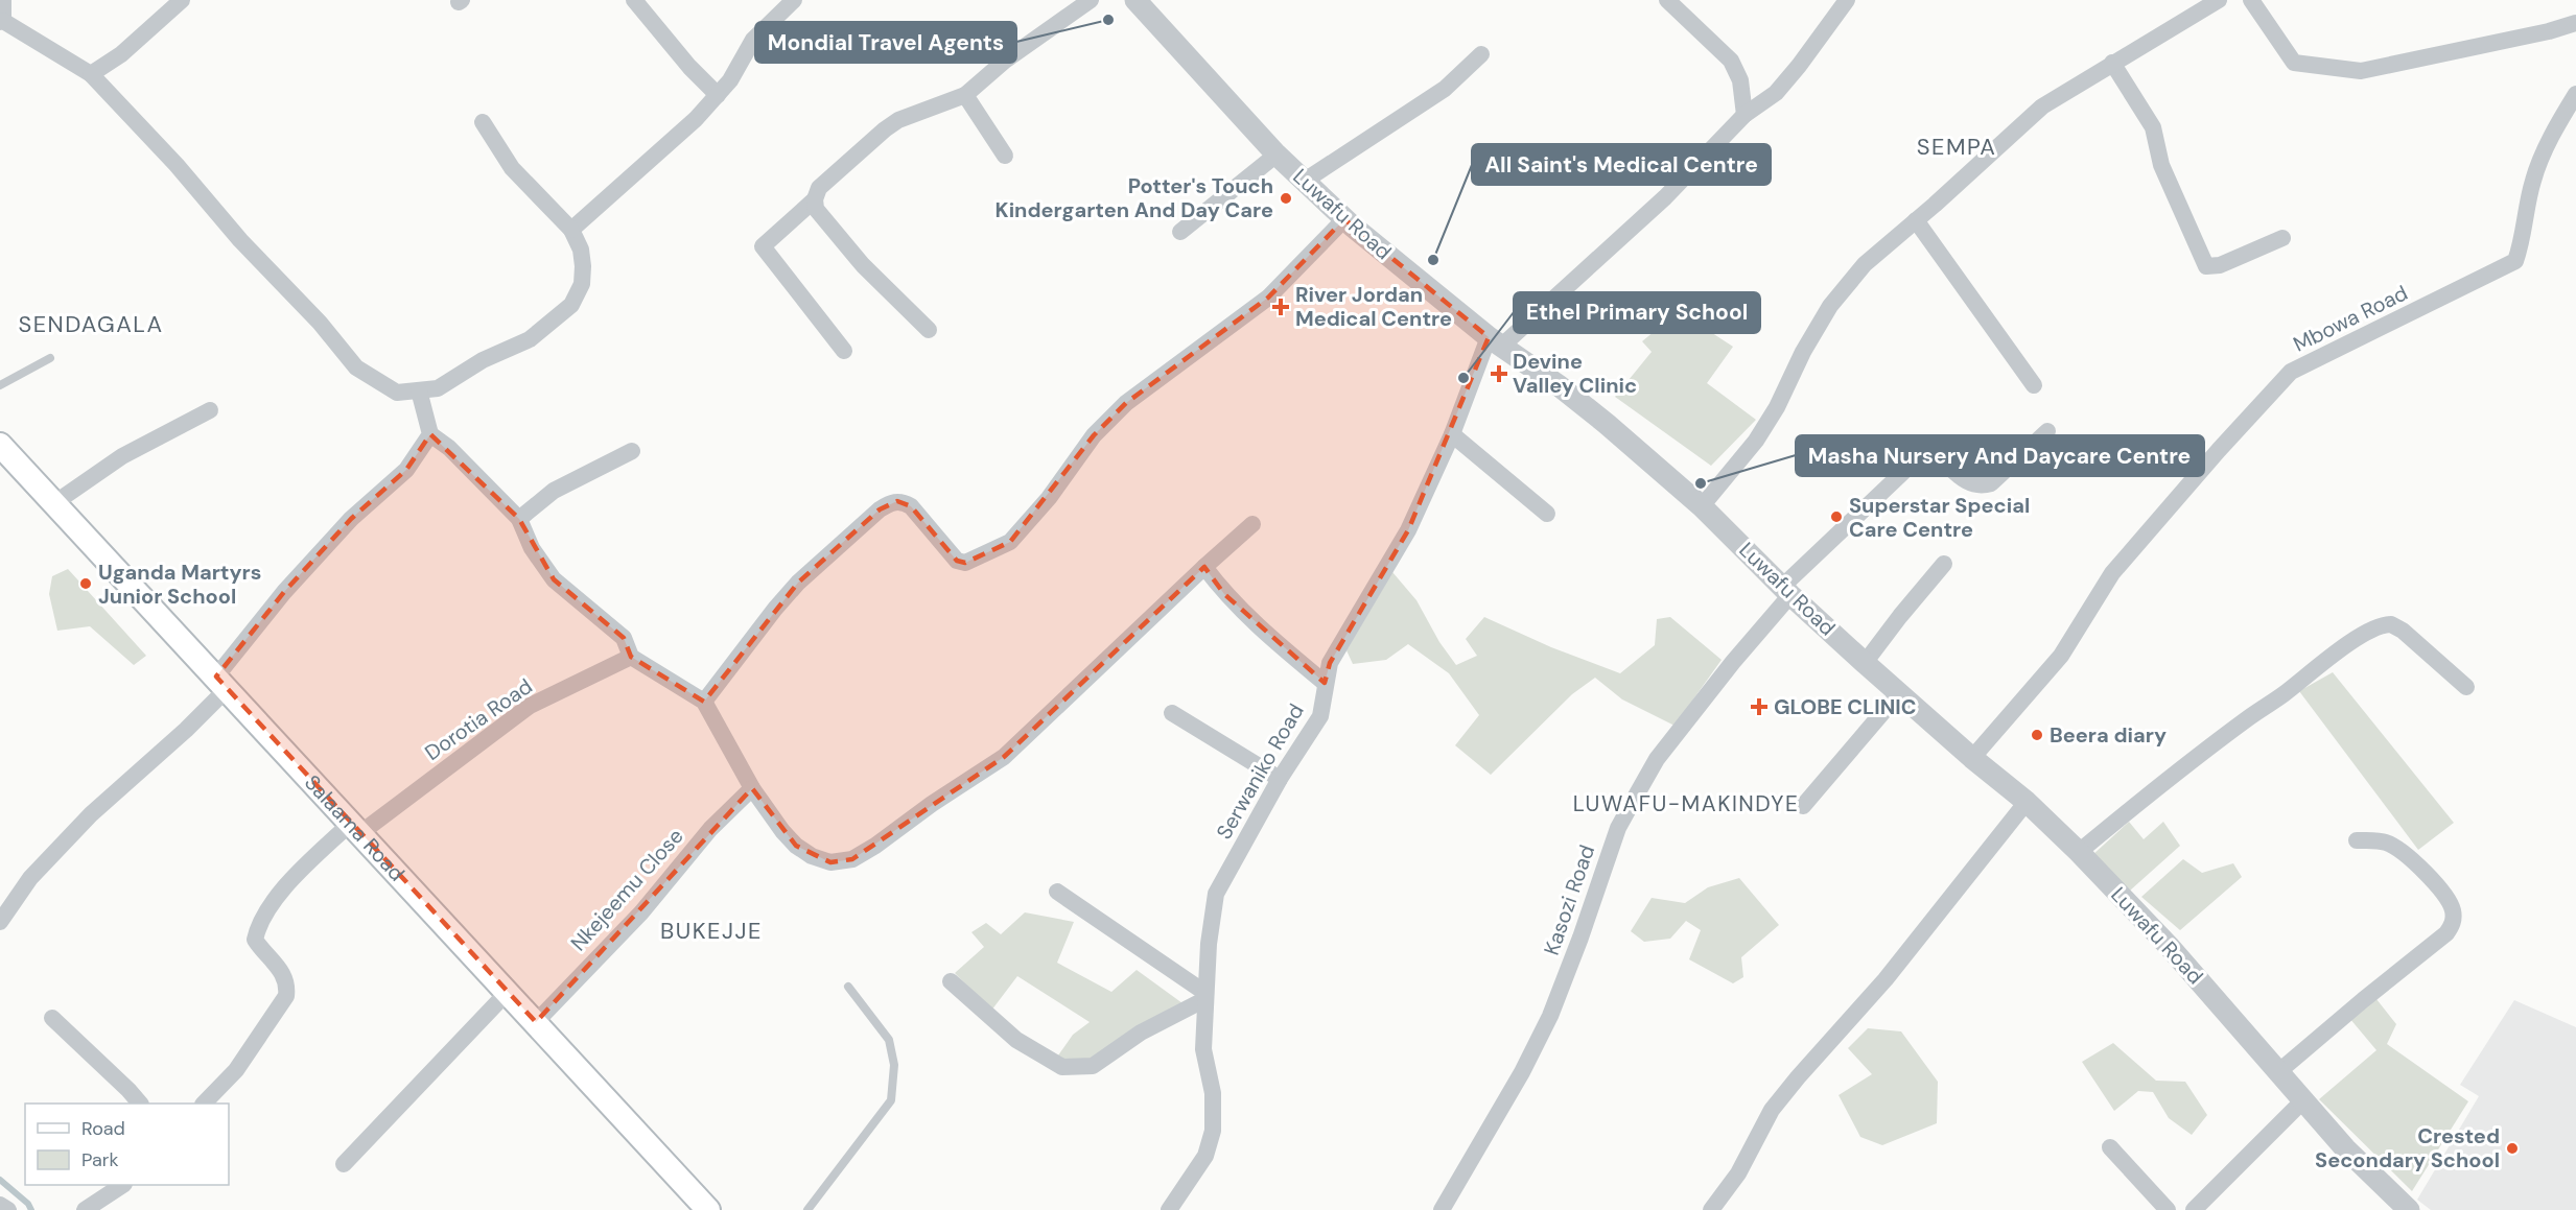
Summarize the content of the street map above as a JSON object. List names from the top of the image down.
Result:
{
  "streets": {
    "main road": ["Salaama Road"],
    "street": [
      "Luwafu Road",
      "Mbowa Road",
      "Dorotia Road",
      "Serwaniko Road",
      "Nkejeemu Close",
      "Kasozi Road"
    ]
  },
  "crossings": [
    ["Luwafu Road", "Mbowa Road"],
    ["Luwafu Road", "Serwaniko Road"],
    ["Luwafu Road", "Kasozi Road"],
    ["Dorotia Road", "Salaama Road"],
    ["Salaama Road", "Nkejeemu Close"]
  ],
  "districts": [
    "SEMPA",
    "SENDAGALA",
    "LUWAFU-MAKINDYE",
    "BUKEJJE"
  ],
  "places": {
    "other": [
      "Mondial Travel Agents",
      "Potter's Touch Kindergarten And Day Care",
      "All Saint's Medical Centre",
      "Ethel Primary School",
      "Masha Nursery And Daycare Centre",
      "Superstar Special Care Centre",
      "Uganda Martyrs Junior School",
      "Beera diary",
      "Crested Secondary School"
    ],
    "health": ["River Jordan Medical Centre", "Devine Valley Clinic", "GLOBE CLINIC"]
  },
  "legend": ["Road", "Park"]
}
